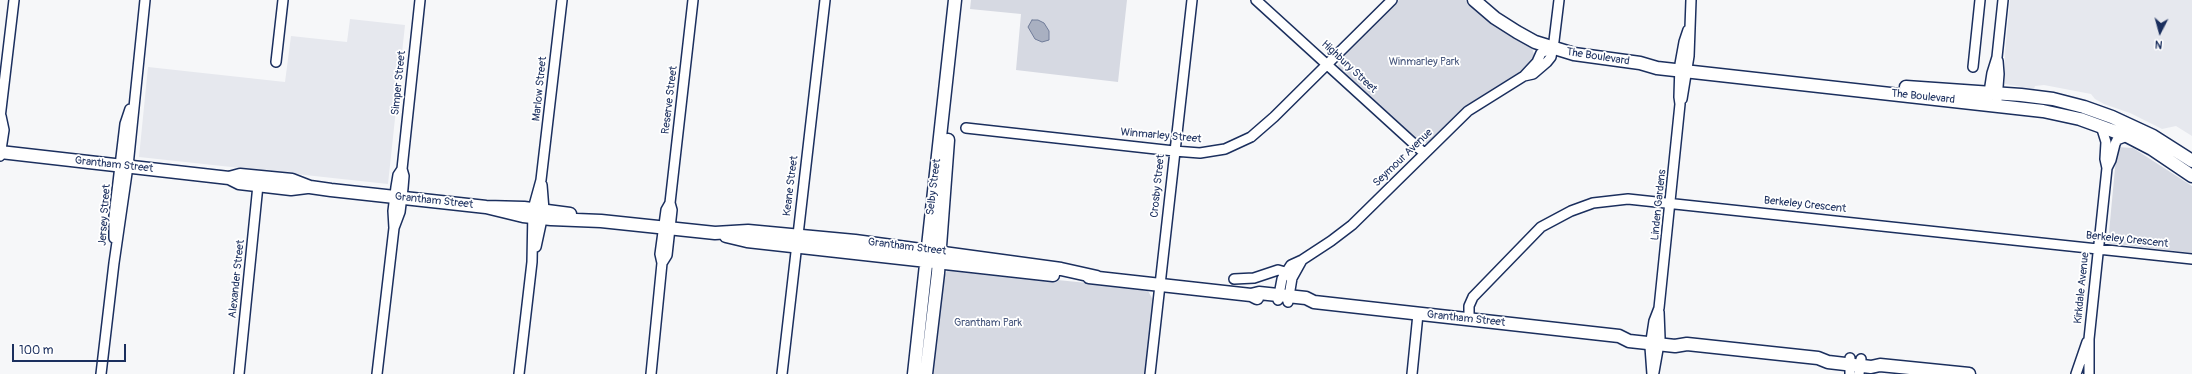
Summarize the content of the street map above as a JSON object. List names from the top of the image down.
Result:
{
  "streets": {
    "main road": ["The Boulevard", "Grantham Street", "Selby Street"],
    "street": [
      "Highbury Street",
      "Simper Street",
      "Marlow Street",
      "Reserve Street",
      "Winmarley Street",
      "Seymour Avenue",
      "Keane Street",
      "Crosby Street",
      "Linden Gardens",
      "Berkeley Crescent",
      "Jersey Street",
      "Alexander Street",
      "Kirkdale Avenue"
    ]
  },
  "crossings": [
    ["The Boulevard", "Seymour Avenue"],
    ["The Boulevard", "Linden Gardens"],
    ["The Boulevard", "Kirkdale Avenue"],
    ["Highbury Street", "Winmarley Street"],
    ["Highbury Street", "Seymour Avenue"],
    ["Simper Street", "Grantham Street"],
    ["Marlow Street", "Grantham Street"],
    ["Reserve Street", "Grantham Street"],
    ["Winmarley Street", "Crosby Street"],
    ["Seymour Avenue", "Grantham Street"],
    ["Grantham Street", "Keane Street"],
    ["Grantham Street", "Crosby Street"],
    ["Grantham Street", "Selby Street"],
    ["Grantham Street", "Linden Gardens"],
    ["Grantham Street", "Berkeley Crescent"],
    ["Grantham Street", "Jersey Street"],
    ["Grantham Street", "Alexander Street"],
    ["Linden Gardens", "Berkeley Crescent"],
    ["Berkeley Crescent", "Kirkdale Avenue"]
  ],
  "parks": ["Winmarley Park", "Grantham Park"],
  "scale_bar": "100 m",
  "north": "bottom"
}
